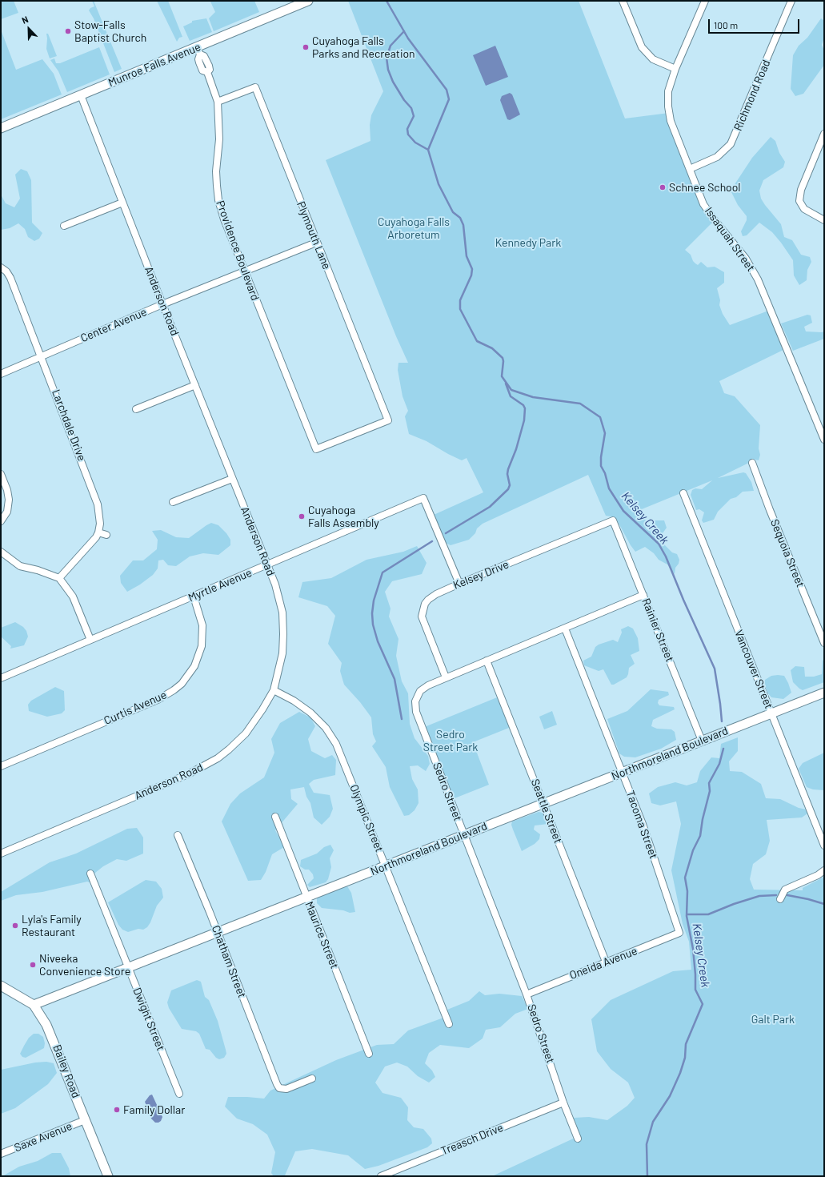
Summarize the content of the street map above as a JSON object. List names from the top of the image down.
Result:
{
  "streets": {
    "street": [
      "Munroe Falls Avenue",
      "Richmond Road",
      "Plymouth Lane",
      "Issaquah Street",
      "Providence Boulevard",
      "Anderson Road",
      "Center Avenue",
      "Larchdale Drive",
      "Sequoia Street",
      "Kelsey Drive",
      "Myrtle Avenue",
      "Rainier Street",
      "Vancouver Street",
      "Curtis Avenue",
      "Northmoreland Boulevard",
      "Sedro Street",
      "Seattle Street",
      "Olympic Street",
      "Tacoma Street",
      "Maurice Street",
      "Chatham Street",
      "Oneida Avenue",
      "Dwight Street",
      "Bailey Road",
      "Saxe Avenue",
      "Treasch Drive"
    ]
  },
  "crossings": [
    ["Munroe Falls Avenue", "Providence Boulevard"],
    ["Munroe Falls Avenue", "Anderson Road"],
    ["Richmond Road", "Issaquah Street"],
    ["Plymouth Lane", "Providence Boulevard"],
    ["Plymouth Lane", "Center Avenue"],
    ["Providence Boulevard", "Center Avenue"],
    ["Anderson Road", "Center Avenue"],
    ["Anderson Road", "Myrtle Avenue"],
    ["Anderson Road", "Olympic Street"],
    ["Center Avenue", "Larchdale Drive"],
    ["Kelsey Drive", "Myrtle Avenue"],
    ["Kelsey Drive", "Rainier Street"],
    ["Kelsey Drive", "Sedro Street"],
    ["Myrtle Avenue", "Curtis Avenue"],
    ["Rainier Street", "Northmoreland Boulevard"],
    ["Rainier Street", "Sedro Street"],
    ["Vancouver Street", "Northmoreland Boulevard"],
    ["Northmoreland Boulevard", "Sedro Street"],
    ["Northmoreland Boulevard", "Seattle Street"],
    ["Northmoreland Boulevard", "Olympic Street"],
    ["Northmoreland Boulevard", "Tacoma Street"],
    ["Northmoreland Boulevard", "Maurice Street"],
    ["Northmoreland Boulevard", "Chatham Street"],
    ["Northmoreland Boulevard", "Dwight Street"],
    ["Northmoreland Boulevard", "Bailey Road"],
    ["Sedro Street", "Seattle Street"],
    ["Sedro Street", "Tacoma Street"],
    ["Sedro Street", "Oneida Avenue"],
    ["Sedro Street", "Treasch Drive"],
    ["Seattle Street", "Oneida Avenue"],
    ["Tacoma Street", "Oneida Avenue"],
    ["Bailey Road", "Saxe Avenue"]
  ],
  "water": ["Kelsey Creek"],
  "parks": [
    "Cuyahoga Falls Arboretum",
    "Kennedy Park",
    "Sedro Street Park",
    "Galt Park"
  ],
  "places": [
    "Stow-Falls Baptist Church",
    "Cuyahoga Falls Parks and Recreation",
    "Schnee School",
    "Cuyahoga Falls Assembly",
    "Lyla's Family Restaurant",
    "Niveeka Convenience Store",
    "Family Dollar"
  ],
  "scale_bar": "100 m",
  "north": "top left"
}
